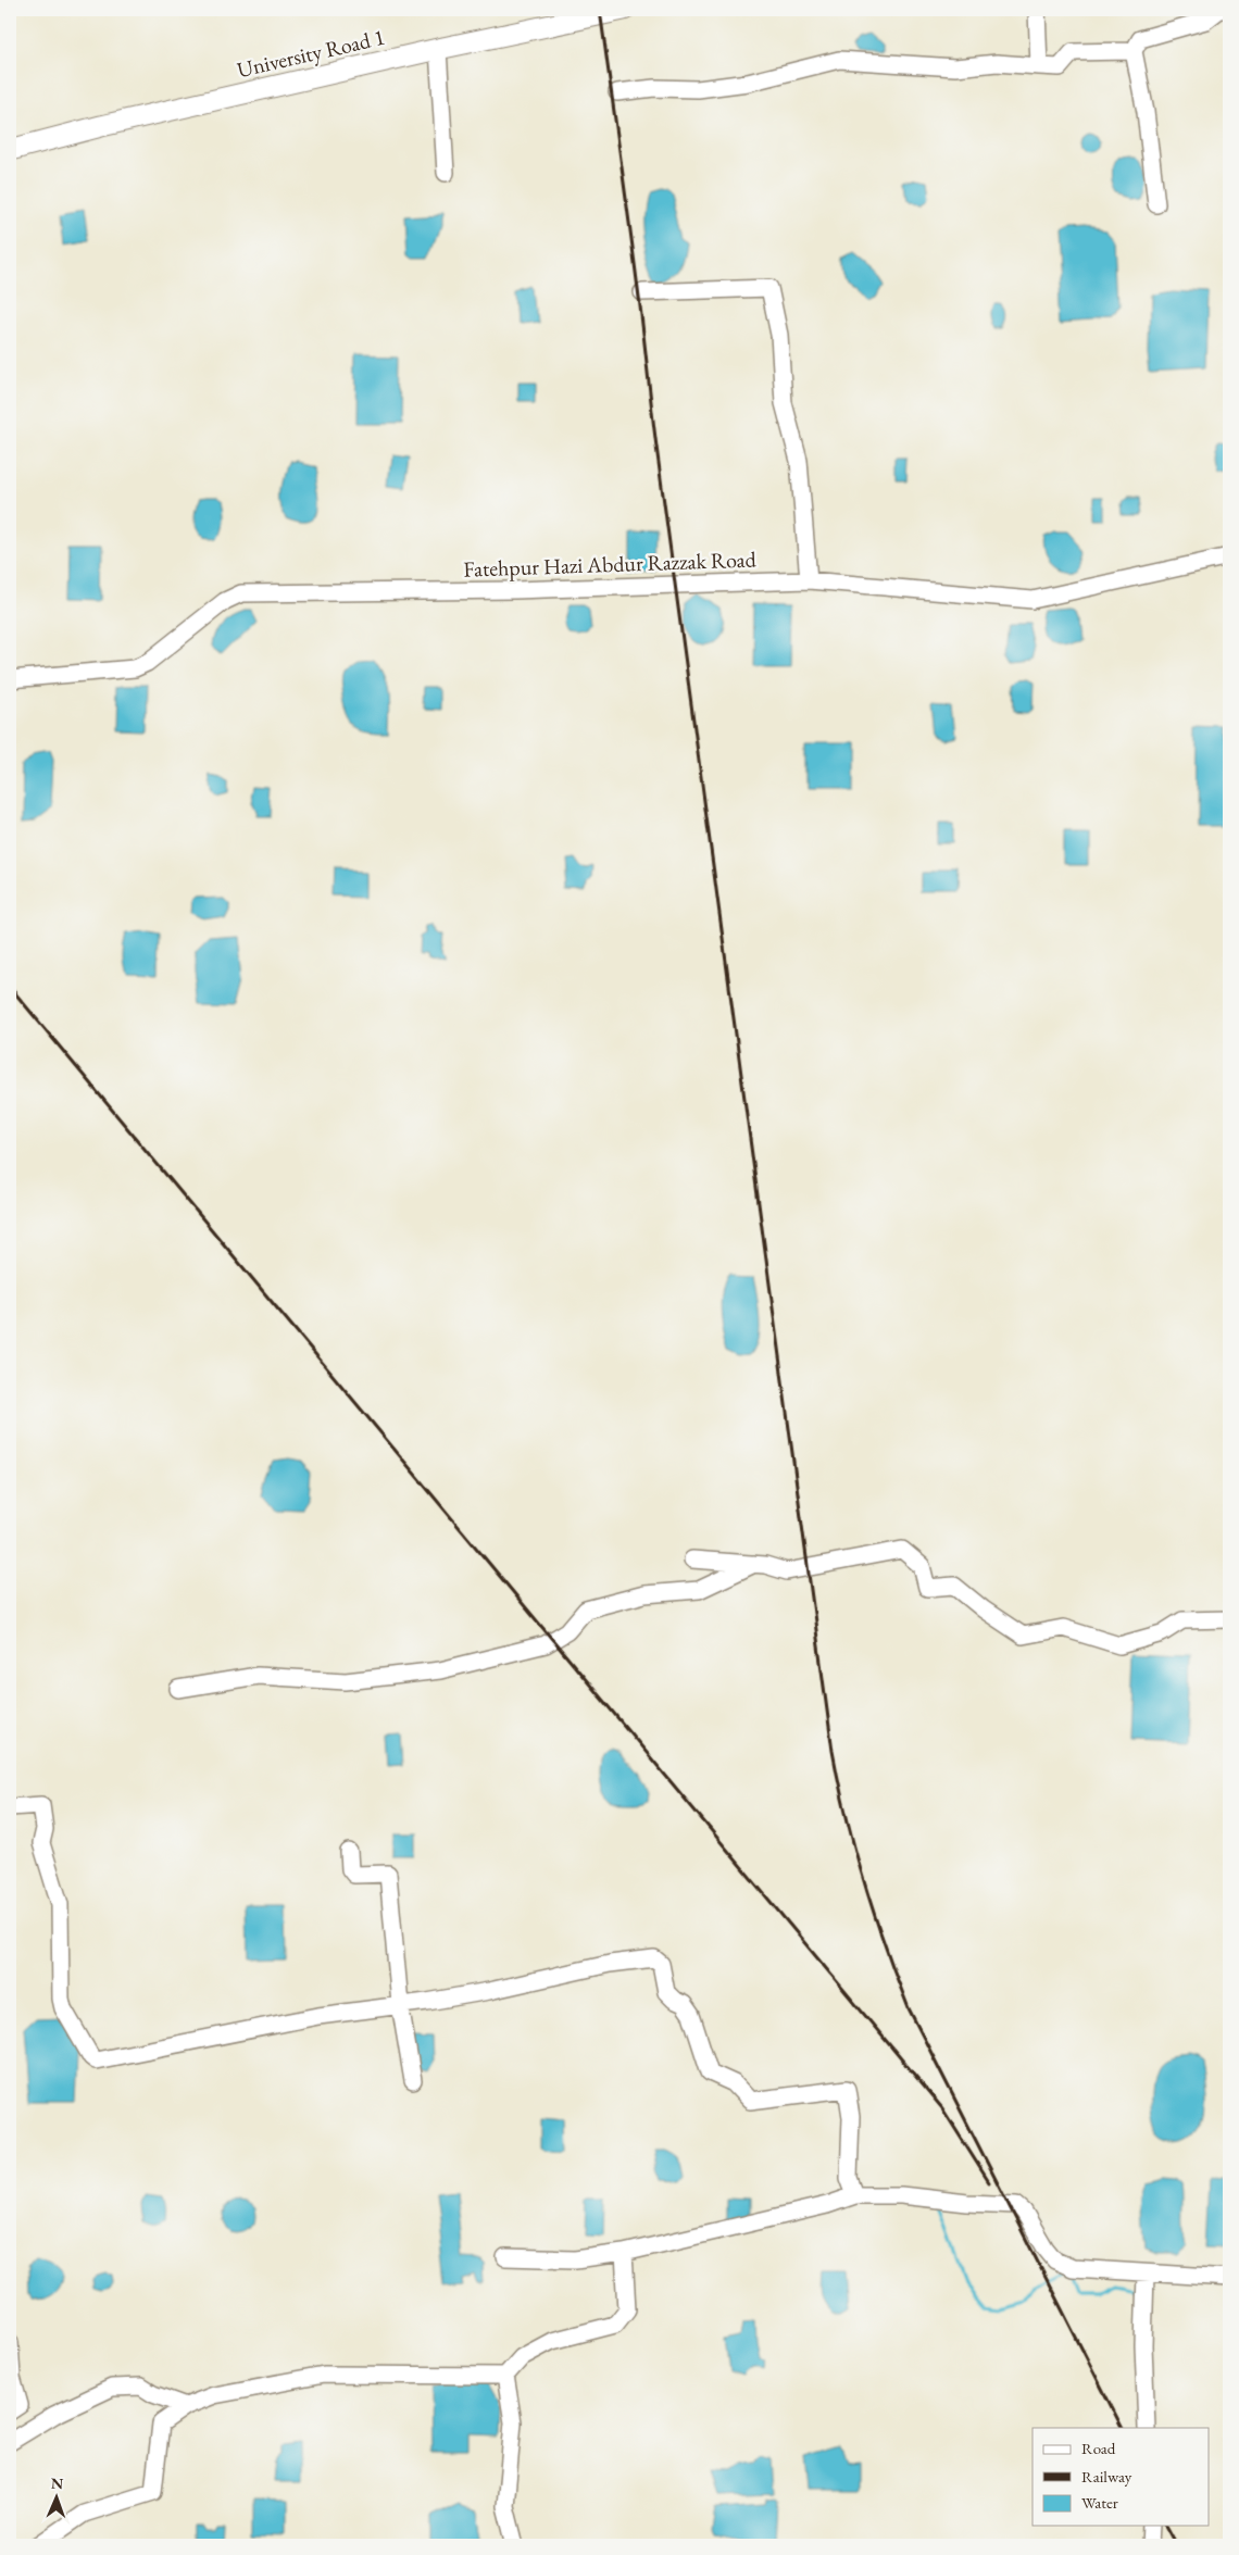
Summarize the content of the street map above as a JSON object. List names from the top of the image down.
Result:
{
  "streets": {
    "main road": ["University Road 1"],
    "street": ["Fatehpur Hazi Abdur Razzak Road"]
  },
  "legend": ["Road", "Railway", "Water"],
  "north": "top"
}
